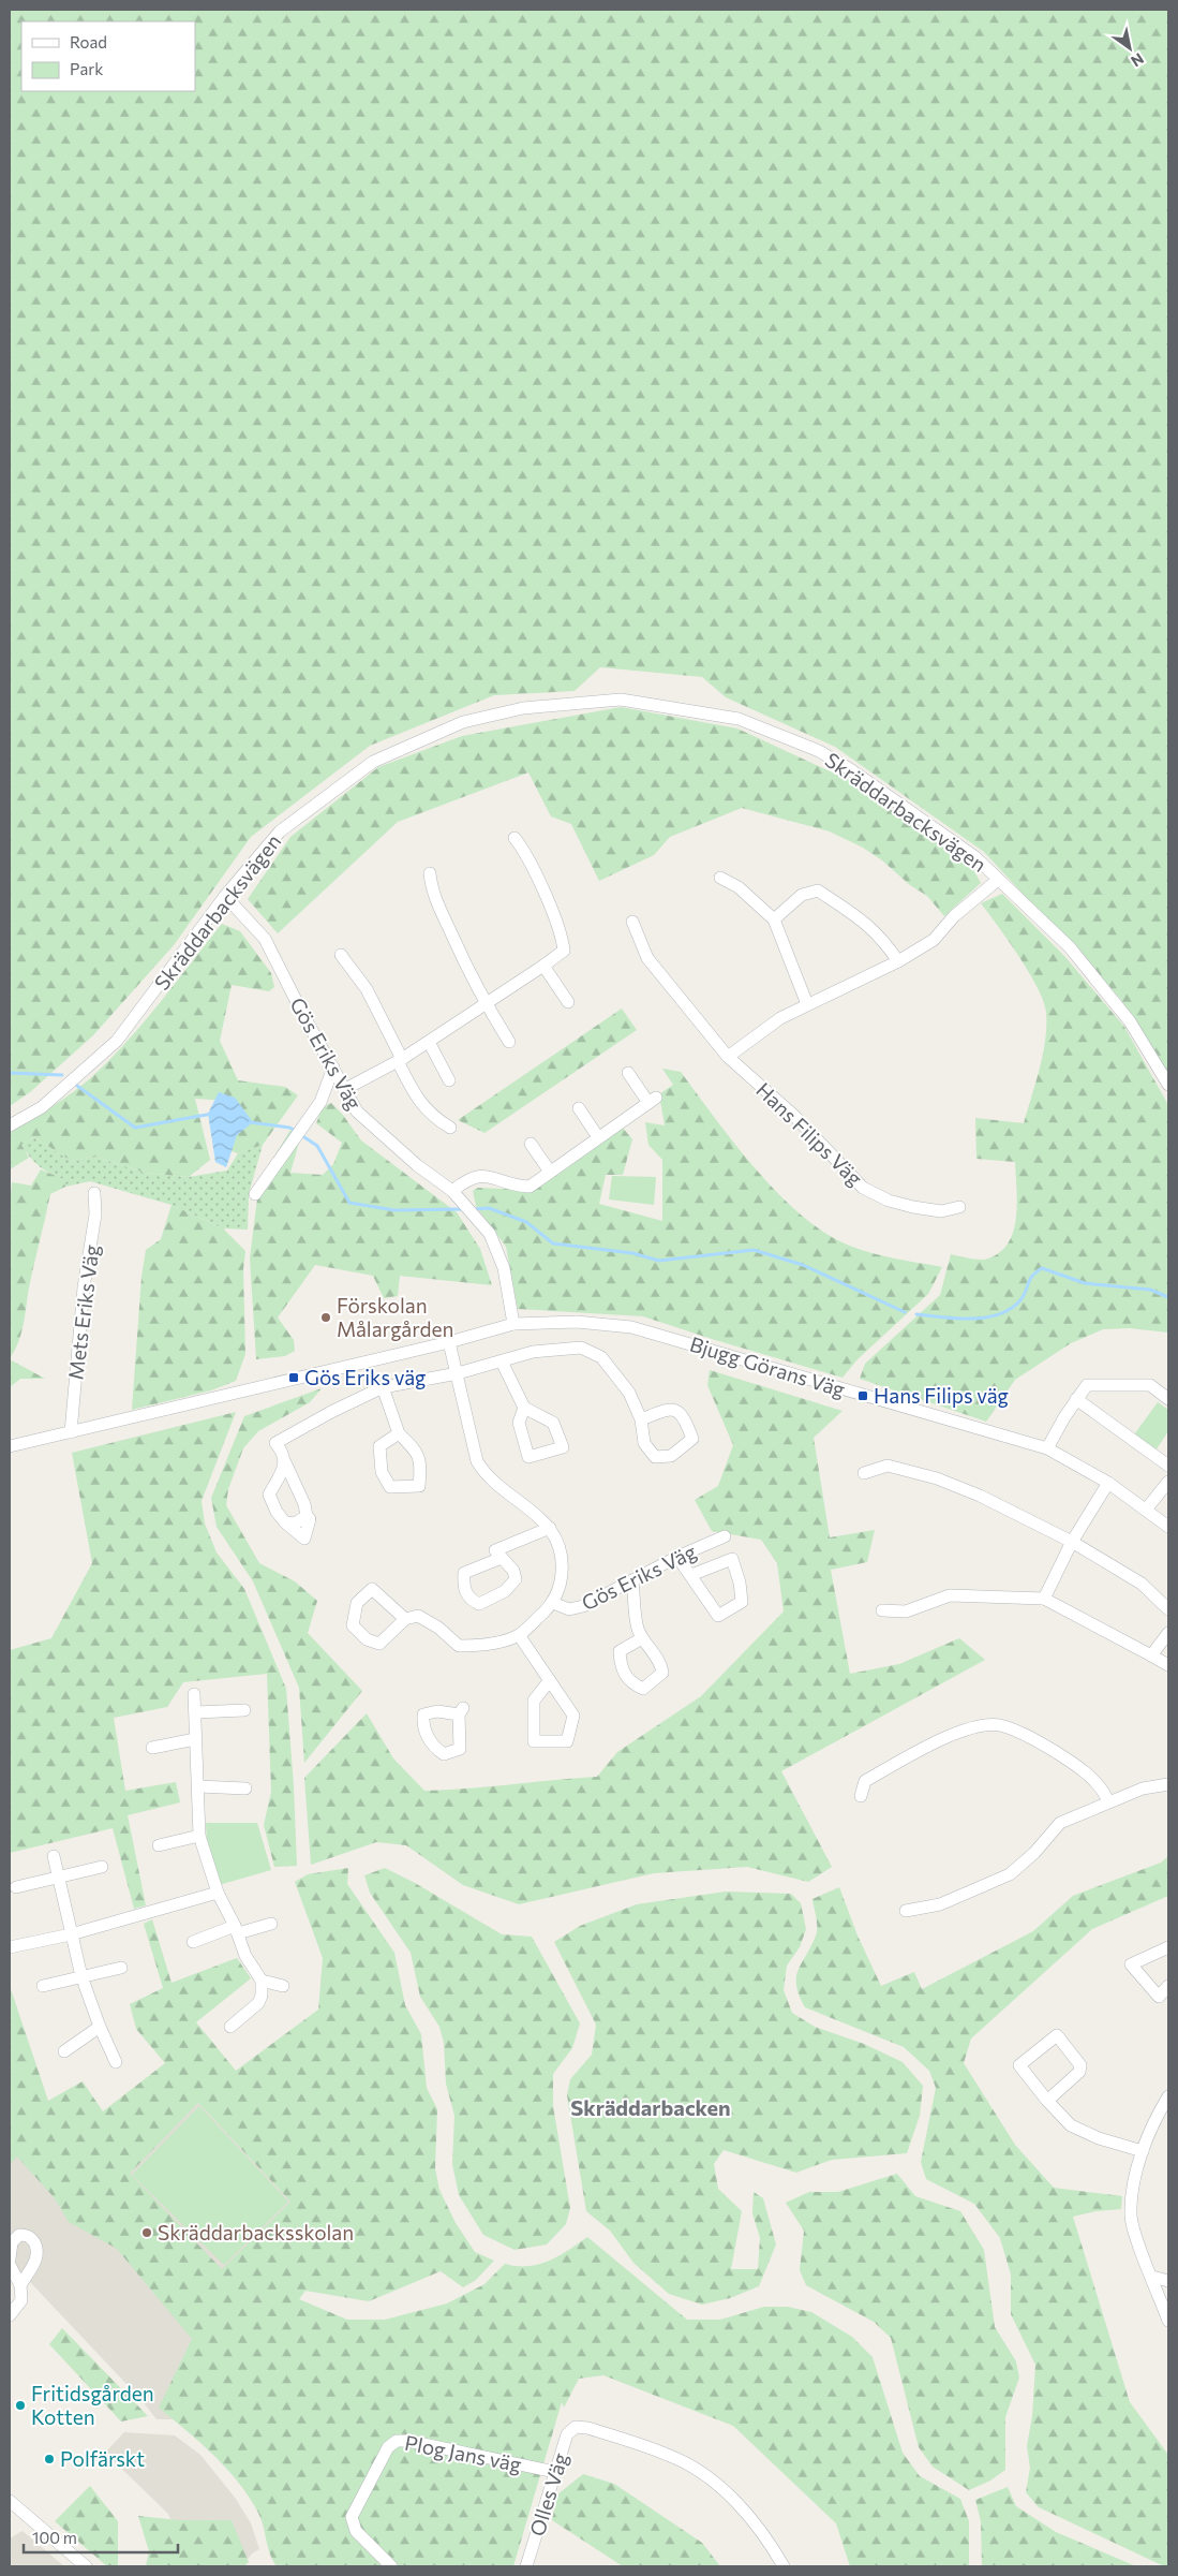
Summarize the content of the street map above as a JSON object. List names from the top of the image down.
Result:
{
  "streets": {
    "street": [
      "Skräddarbacksvägen",
      "Gös Eriks Väg",
      "Hans Filips Väg",
      "Mets Eriks Väg",
      "Bjugg Görans Väg",
      "Plog Jans väg",
      "Olles Väg"
    ]
  },
  "crossings": [
    ["Skräddarbacksvägen", "Gös Eriks Väg"],
    ["Gös Eriks Väg", "Bjugg Görans Väg"],
    ["Plog Jans väg", "Olles Väg"]
  ],
  "districts": ["Skräddarbacken"],
  "places": {
    "other": [
      "Förskolan Målargården",
      "Skräddarbacksskolan",
      "Fritidsgården Kotten",
      "Polfärskt"
    ],
    "transit": ["Gös Eriks väg", "Hans Filips väg"]
  },
  "legend": ["Road", "Park"],
  "scale_bar": "100 m",
  "north": "bottom right"
}
